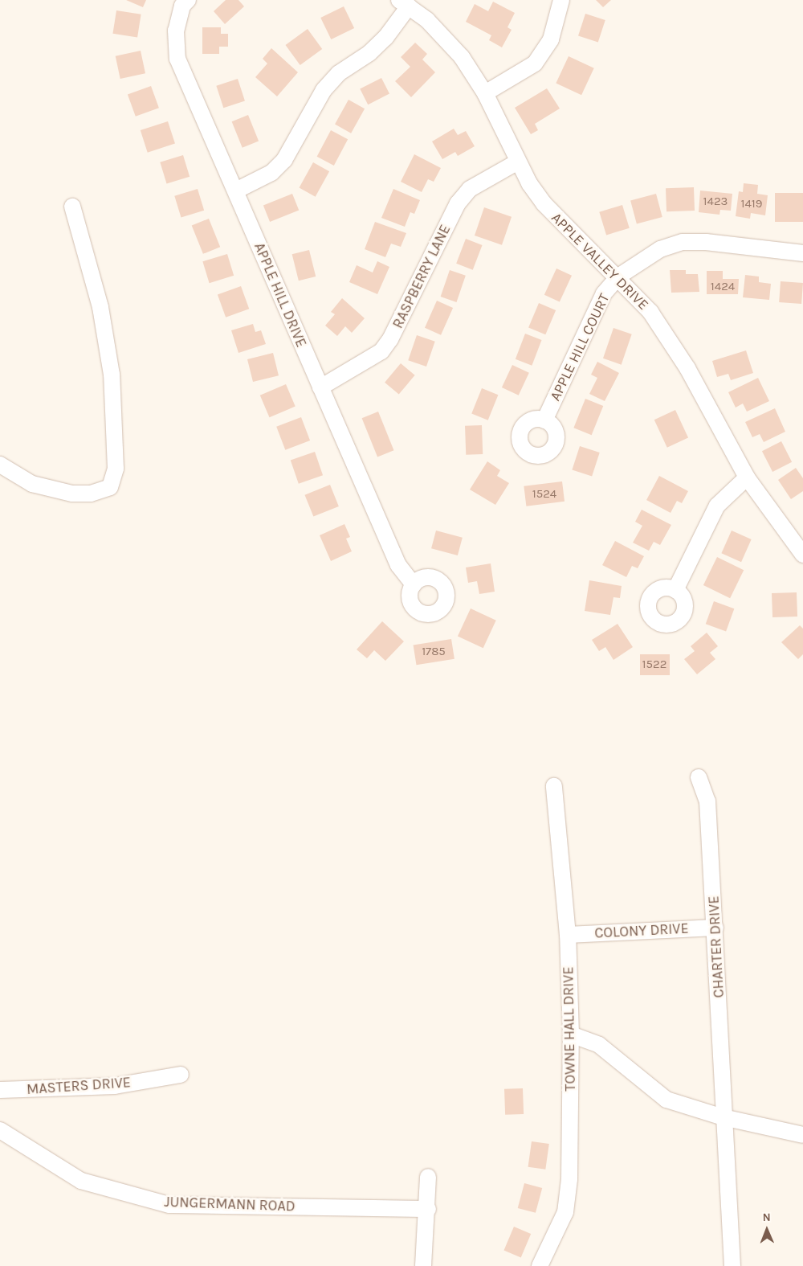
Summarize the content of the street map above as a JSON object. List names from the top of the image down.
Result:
{
  "streets": {
    "street": [
      "APPLE VALLEY DRIVE",
      "RASPBERRY LANE",
      "APPLE HILL DRIVE",
      "APPLE HILL COURT",
      "COLONY DRIVE",
      "CHARTER DRIVE",
      "TOWNE HALL DRIVE",
      "MASTERS DRIVE",
      "JUNGERMANN ROAD"
    ]
  },
  "crossings": [
    ["APPLE VALLEY DRIVE", "RASPBERRY LANE"],
    ["APPLE VALLEY DRIVE", "APPLE HILL COURT"],
    ["RASPBERRY LANE", "APPLE HILL DRIVE"],
    ["COLONY DRIVE", "CHARTER DRIVE"],
    ["COLONY DRIVE", "TOWNE HALL DRIVE"]
  ],
  "house_numbers": [
    "1423",
    "1419",
    "1424",
    "1524",
    "1785",
    "1522"
  ],
  "north": "top"
}
